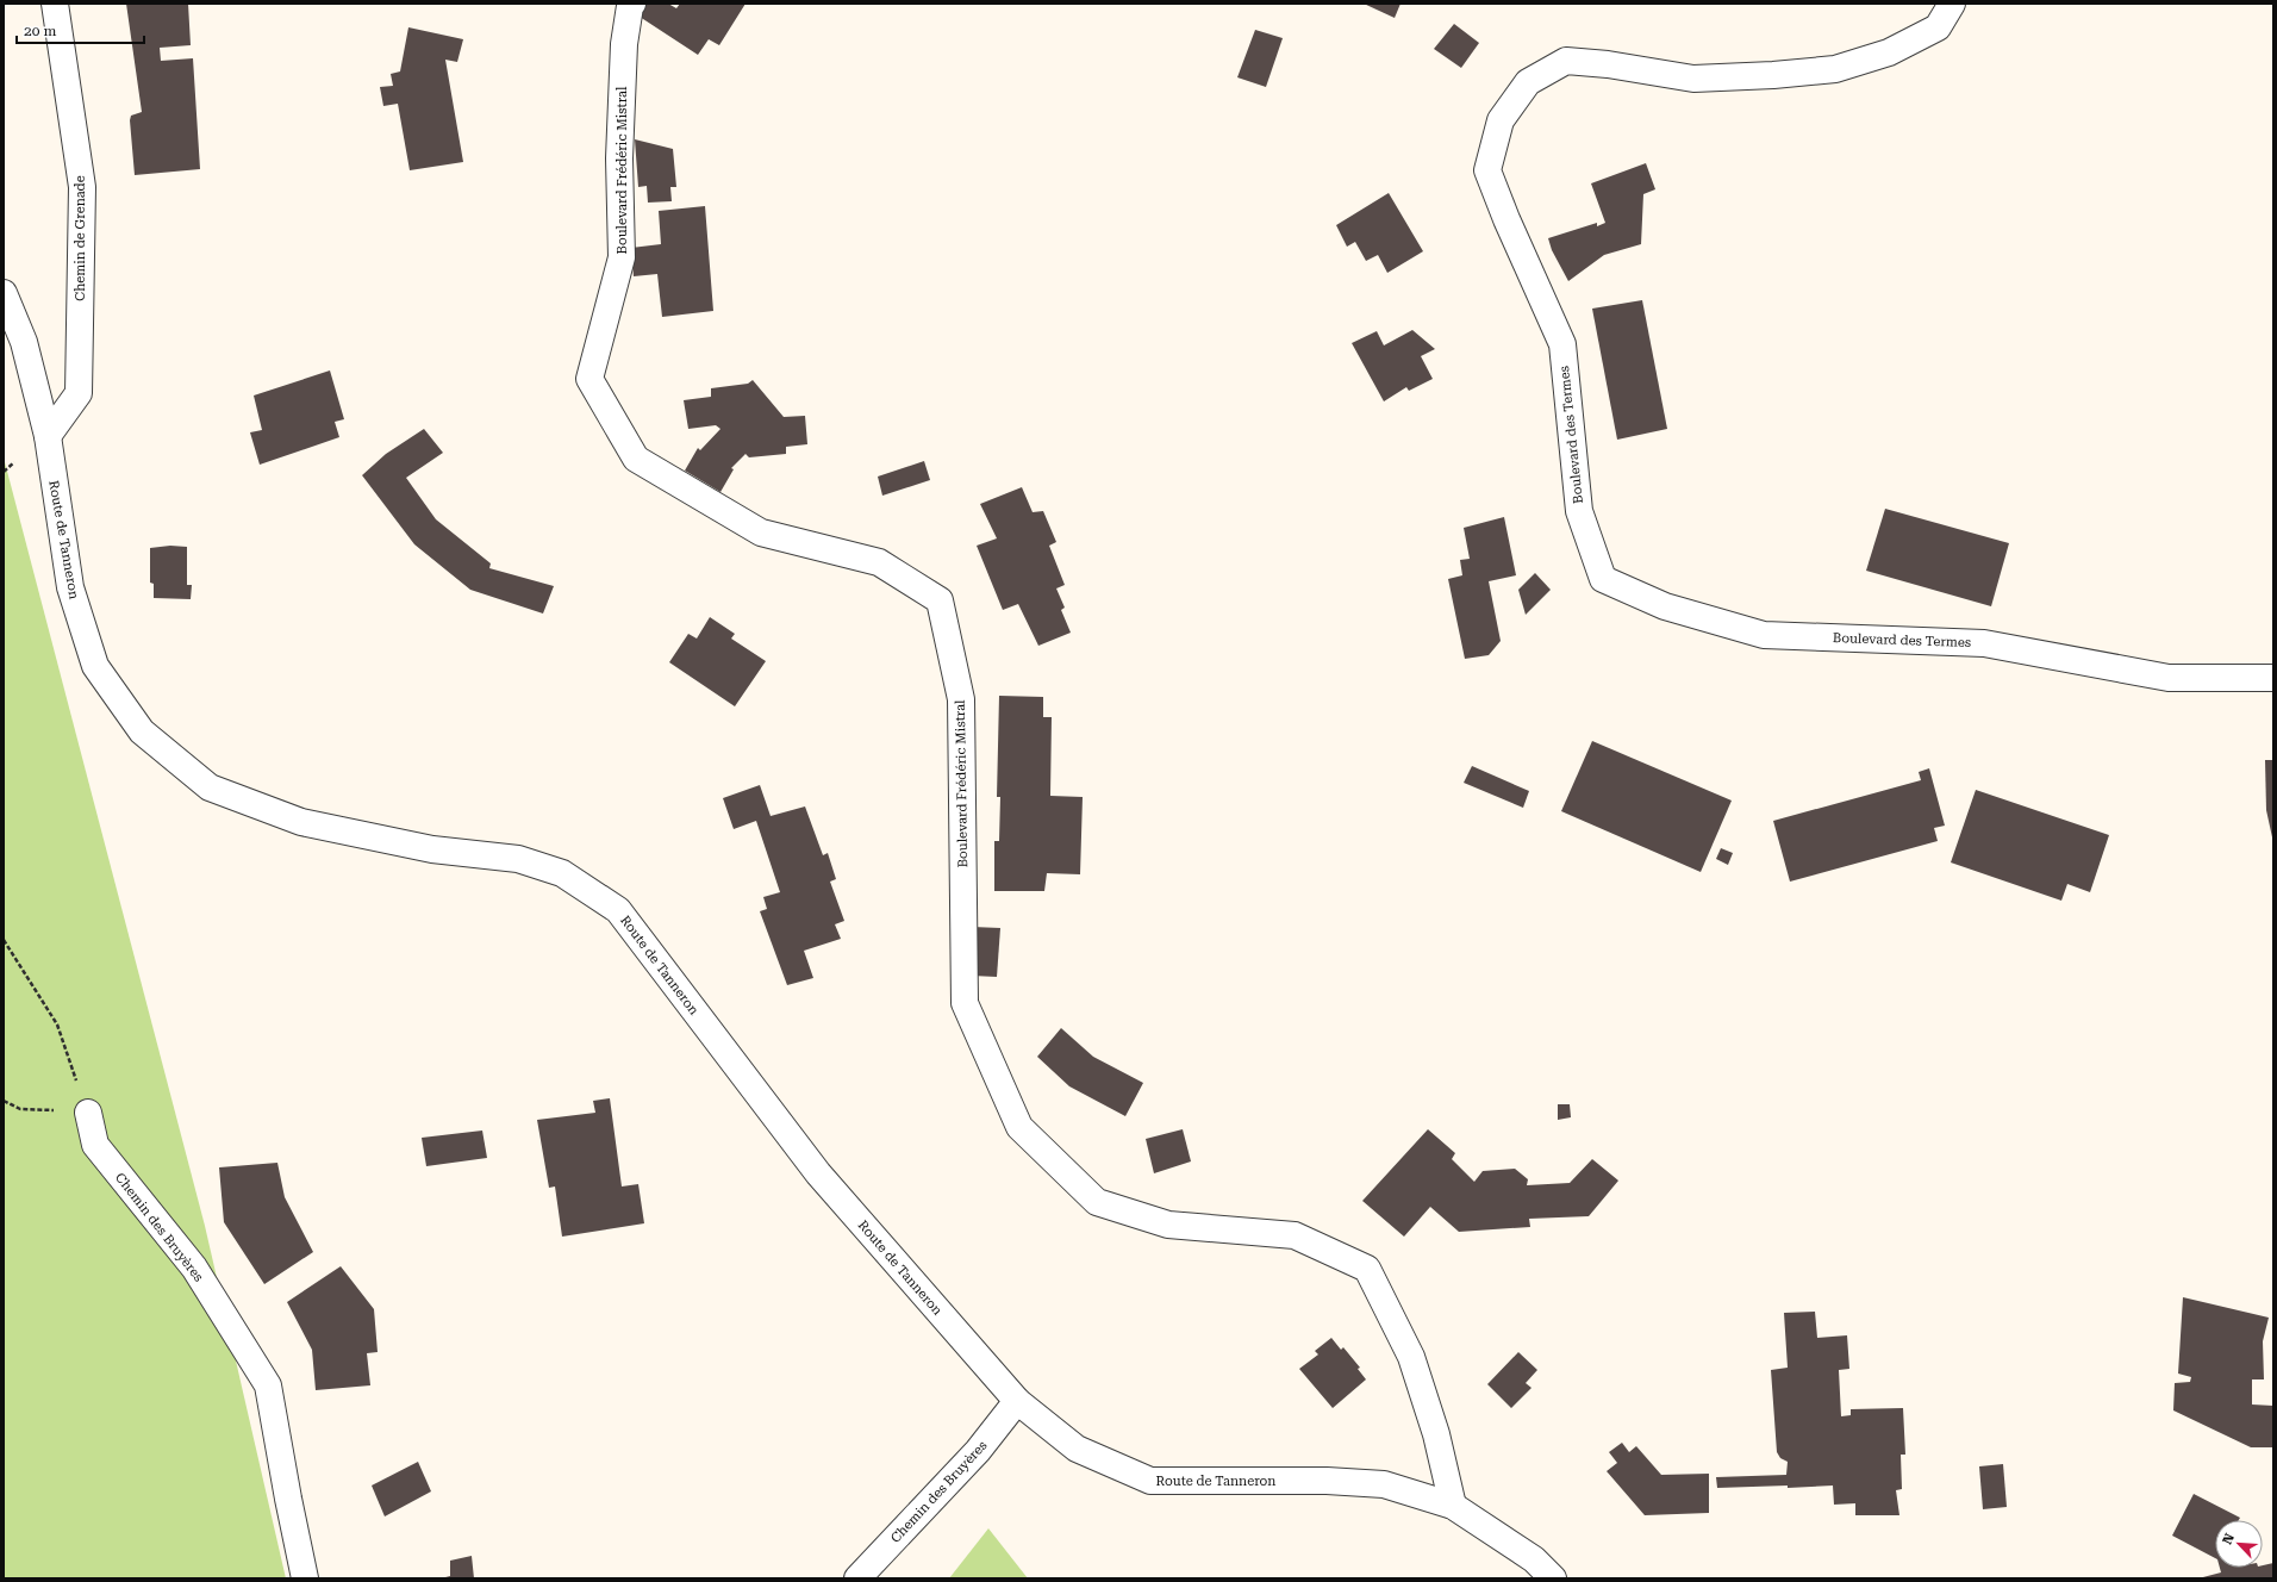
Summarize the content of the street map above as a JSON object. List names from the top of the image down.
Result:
{
  "streets": {
    "street": [
      "Boulevard Frédéric Mistral",
      "Chemin de Grenade",
      "Boulevard des Termes",
      "Route de Tanneron",
      "Chemin des Bruyères"
    ]
  },
  "crossings": [
    ["Boulevard Frédéric Mistral", "Route de Tanneron"],
    ["Chemin de Grenade", "Route de Tanneron"],
    ["Route de Tanneron", "Chemin des Bruyères"]
  ],
  "scale_bar": "20 m",
  "north": "top left"
}
